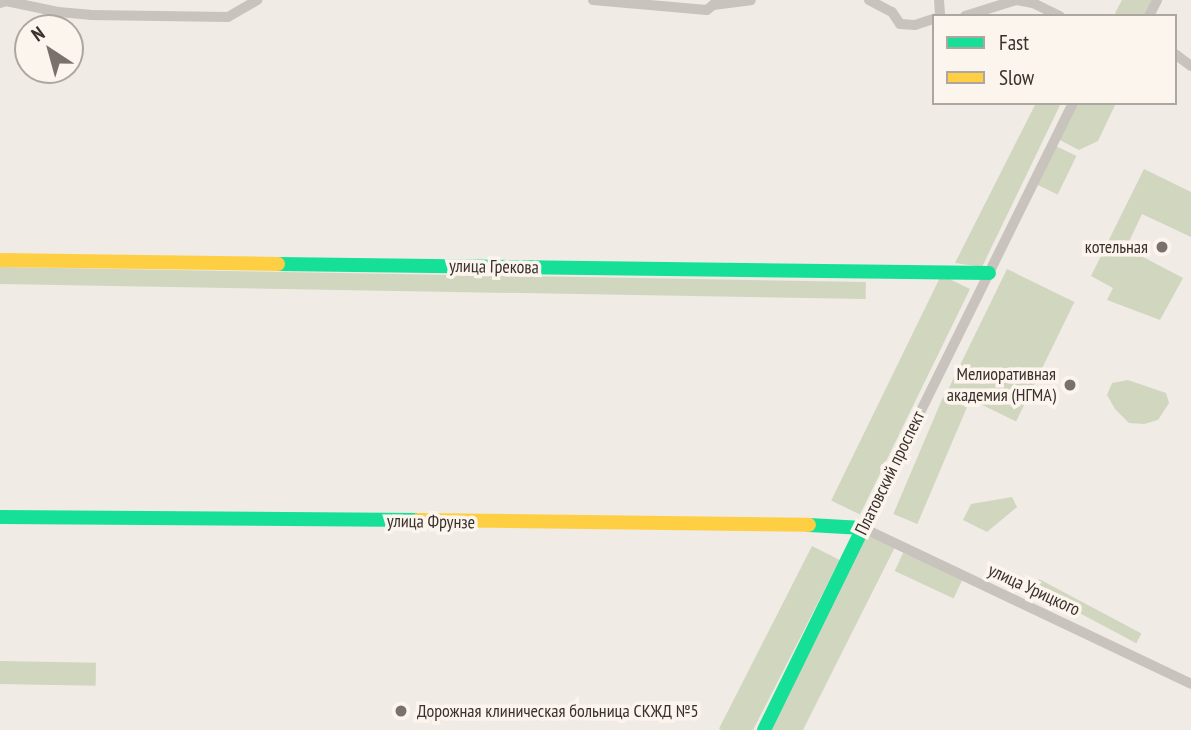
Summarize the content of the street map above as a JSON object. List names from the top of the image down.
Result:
{
  "streets": {
    "street": [
      "улица Грекова",
      "Платовский проспект",
      "улица Фрунзе",
      "улица Урицкого"
    ]
  },
  "crossings": [
    ["улица Грекова", "Платовский проспект"],
    ["Платовский проспект", "улица Фрунзе"],
    ["Платовский проспект", "улица Урицкого"],
    ["улица Фрунзе", "улица Урицкого"]
  ],
  "places": ["котельная", "Мелиоративная академия (НГМА)", "Дорожная клиническая больница СКЖД №5"],
  "legend": ["Fast", "Slow"],
  "north": "top left"
}
